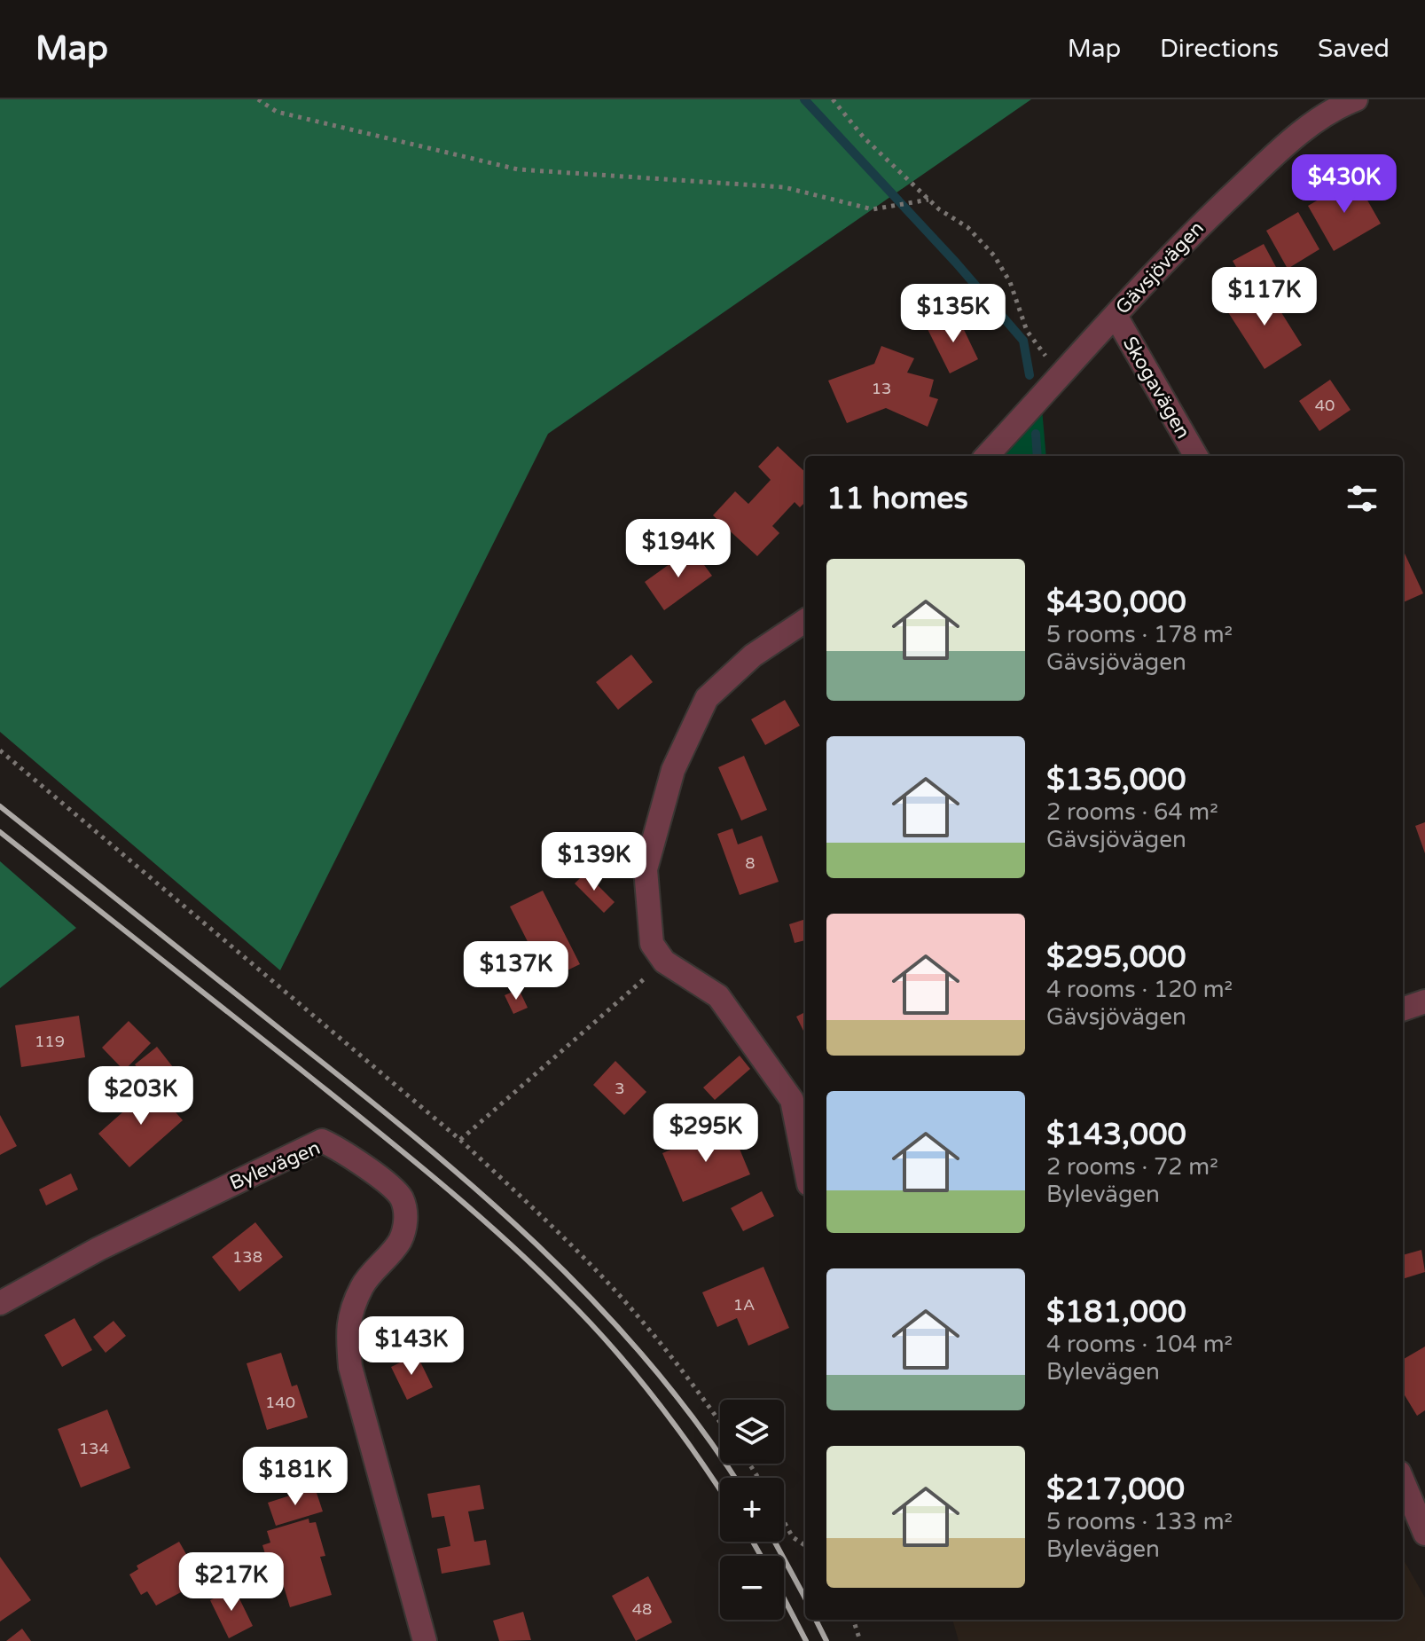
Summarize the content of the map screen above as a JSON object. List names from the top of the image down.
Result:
{
  "streets": {
    "street": ["Gävsjövägen", "Skogavägen", "Bylevägen"]
  },
  "crossings": [
    ["Gävsjövägen", "Skogavägen"]
  ],
  "house_numbers": [
    "13",
    "40",
    "8",
    "119",
    "3",
    "138",
    "1A",
    "140",
    "134",
    "48"
  ],
  "page": {
    "header": "Map",
    "nav": ["Map", "Directions", "Saved"],
    "price": [
      "$430K",
      "$117K",
      "$135K",
      "$194K",
      "$139K",
      "$137K",
      "$203K",
      "$295K",
      "$143K",
      "$181K",
      "$217K"
    ],
    "heading": "11 homes",
    "list": [
      {
        "name": "$430,000",
        "note": "5 rooms · 178 m² · Gävsjövägen"
      },
      {
        "name": "$135,000",
        "note": "2 rooms · 64 m² · Gävsjövägen"
      },
      {
        "name": "$295,000",
        "note": "4 rooms · 120 m² · Gävsjövägen"
      },
      {
        "name": "$143,000",
        "note": "2 rooms · 72 m² · Bylevägen"
      },
      {
        "name": "$181,000",
        "note": "4 rooms · 104 m² · Bylevägen"
      },
      {
        "name": "$217,000",
        "note": "5 rooms · 133 m² · Bylevägen"
      }
    ],
    "map_buttons": ["+", "−"]
  }
}
